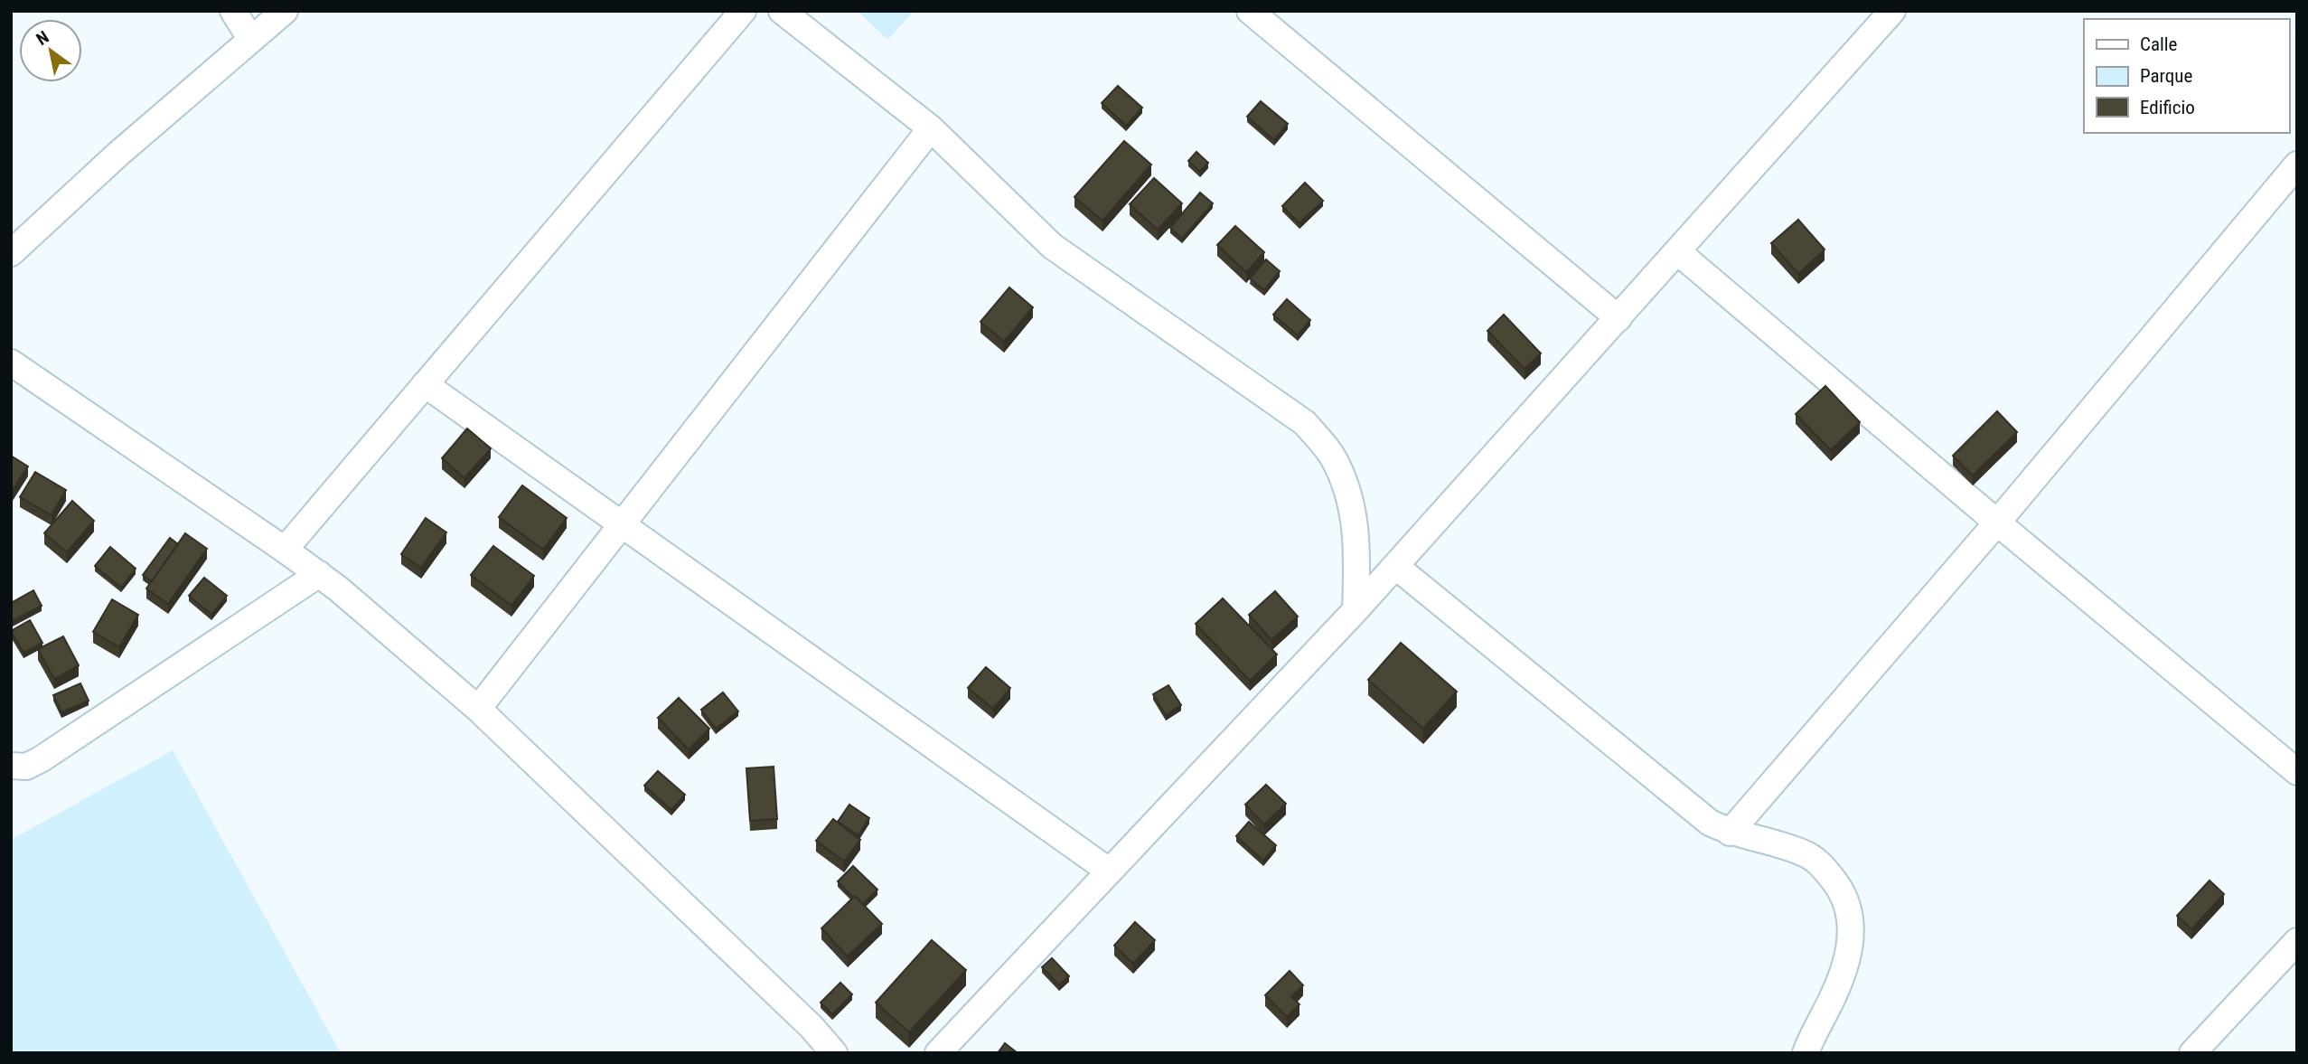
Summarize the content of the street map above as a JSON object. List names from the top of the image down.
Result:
{
  "legend": ["Calle", "Parque", "Edificio"],
  "north": "top left"
}
